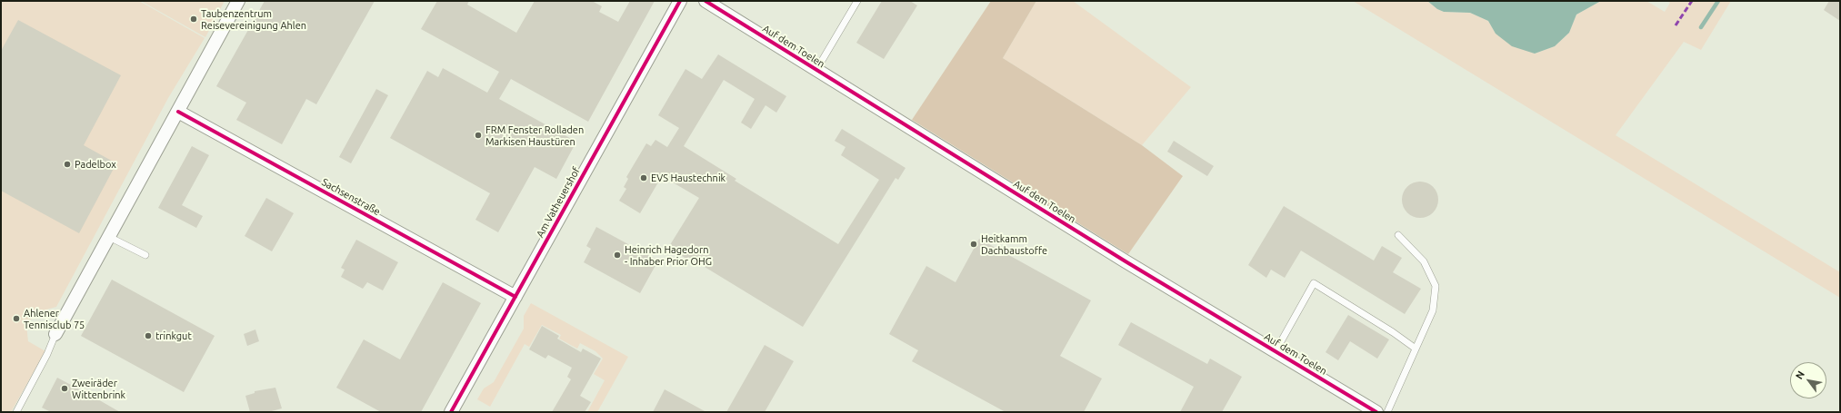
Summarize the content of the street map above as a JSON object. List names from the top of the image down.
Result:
{
  "streets": {
    "street": ["Auf dem Toelen", "Sachsenstraße", "Am Vatheuershof"]
  },
  "crossings": [
    ["Sachsenstraße", "Am Vatheuershof"]
  ],
  "places": [
    "Taubenzentrum Reisevereinigung Ahlen",
    "FRM Fenster Rolladen Markisen Haustüren",
    "Padelbox",
    "EVS Haustechnik",
    "Heitkamm Dachbaustoffe",
    "Heinrich Hagedorn - Inhaber Prior OHG",
    "Ahlener Tennisclub 75",
    "trinkgut",
    "Zweiräder Wittenbrink"
  ],
  "north": "top left"
}
